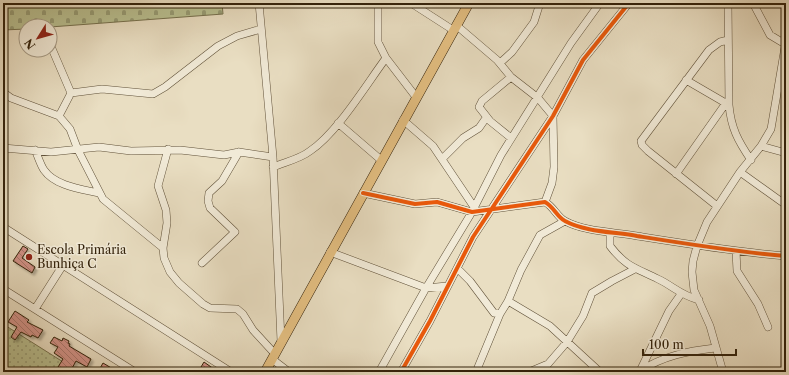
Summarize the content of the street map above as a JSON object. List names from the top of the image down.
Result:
{
  "places": ["Escola Primária Bunhiça C"],
  "scale_bar": "100 m",
  "north": "bottom left"
}
